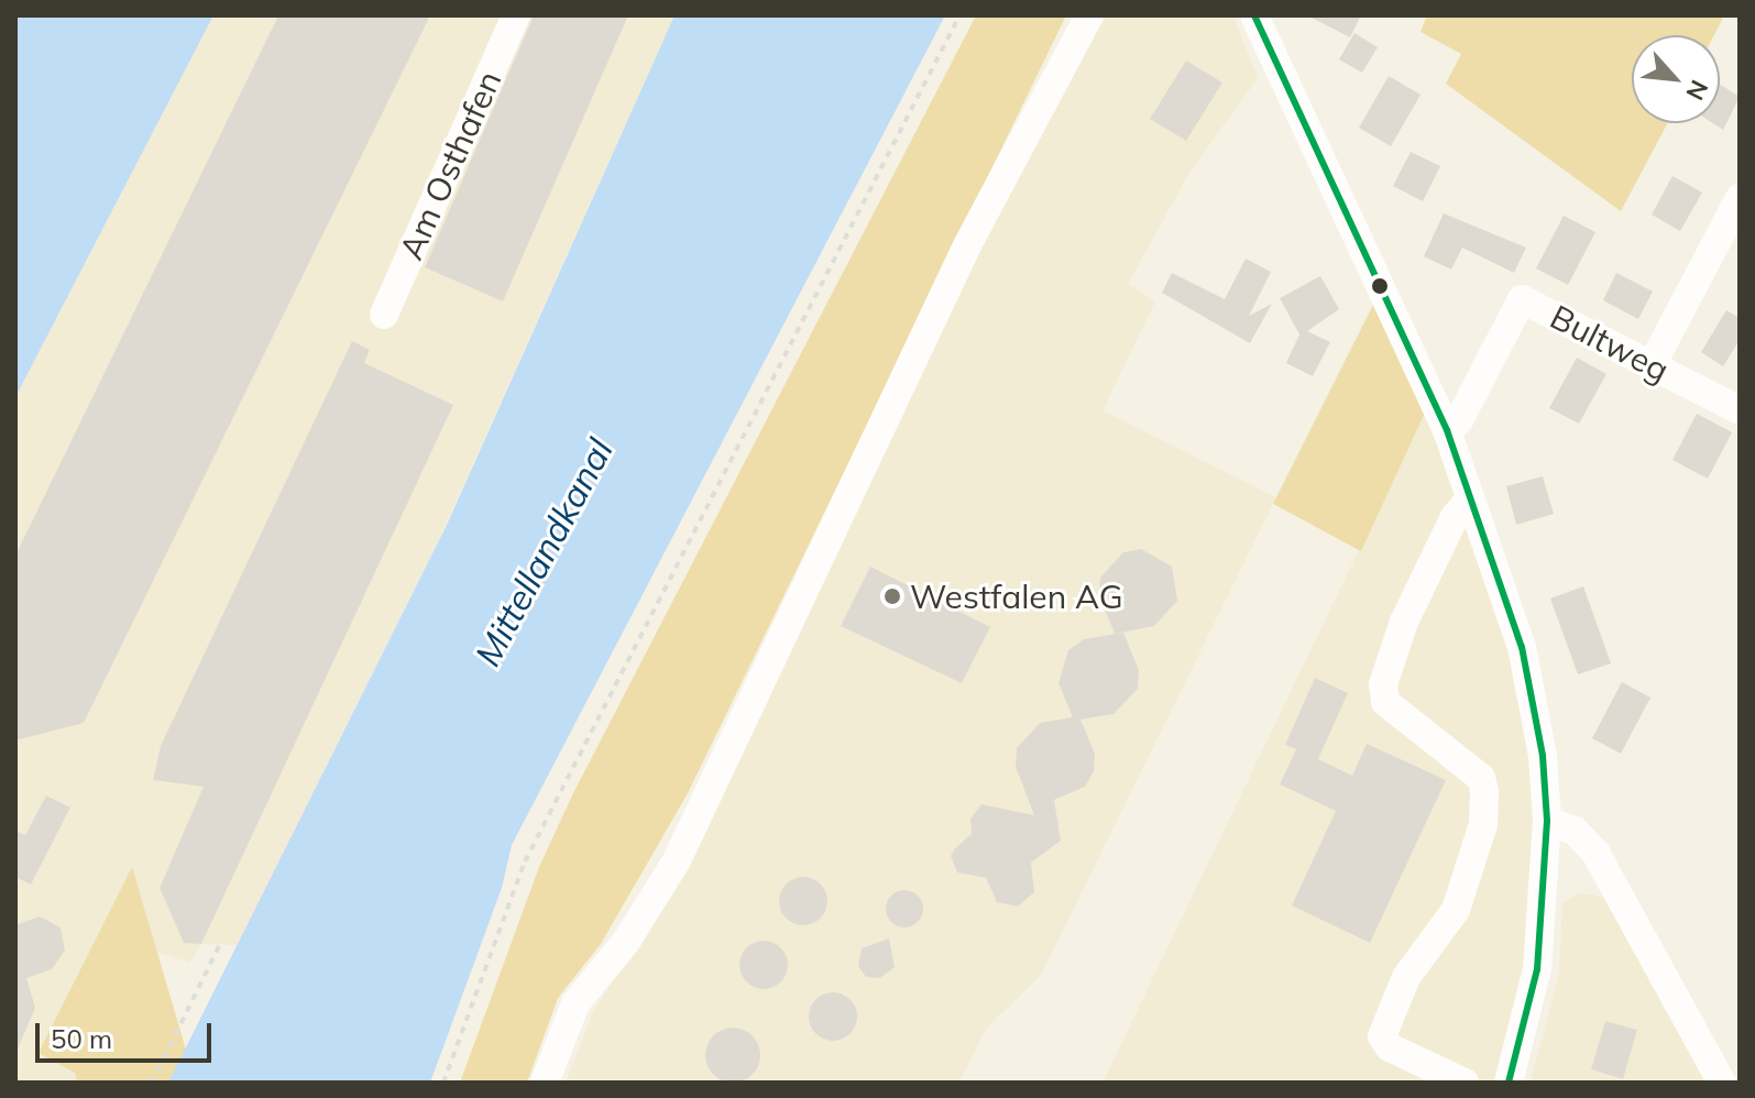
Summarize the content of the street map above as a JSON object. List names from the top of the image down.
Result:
{
  "streets": {
    "street": ["Am Osthafen", "Bultweg"]
  },
  "water": ["Mittellandkanal"],
  "places": ["Westfalen AG"],
  "scale_bar": "50 m",
  "north": "bottom right"
}
